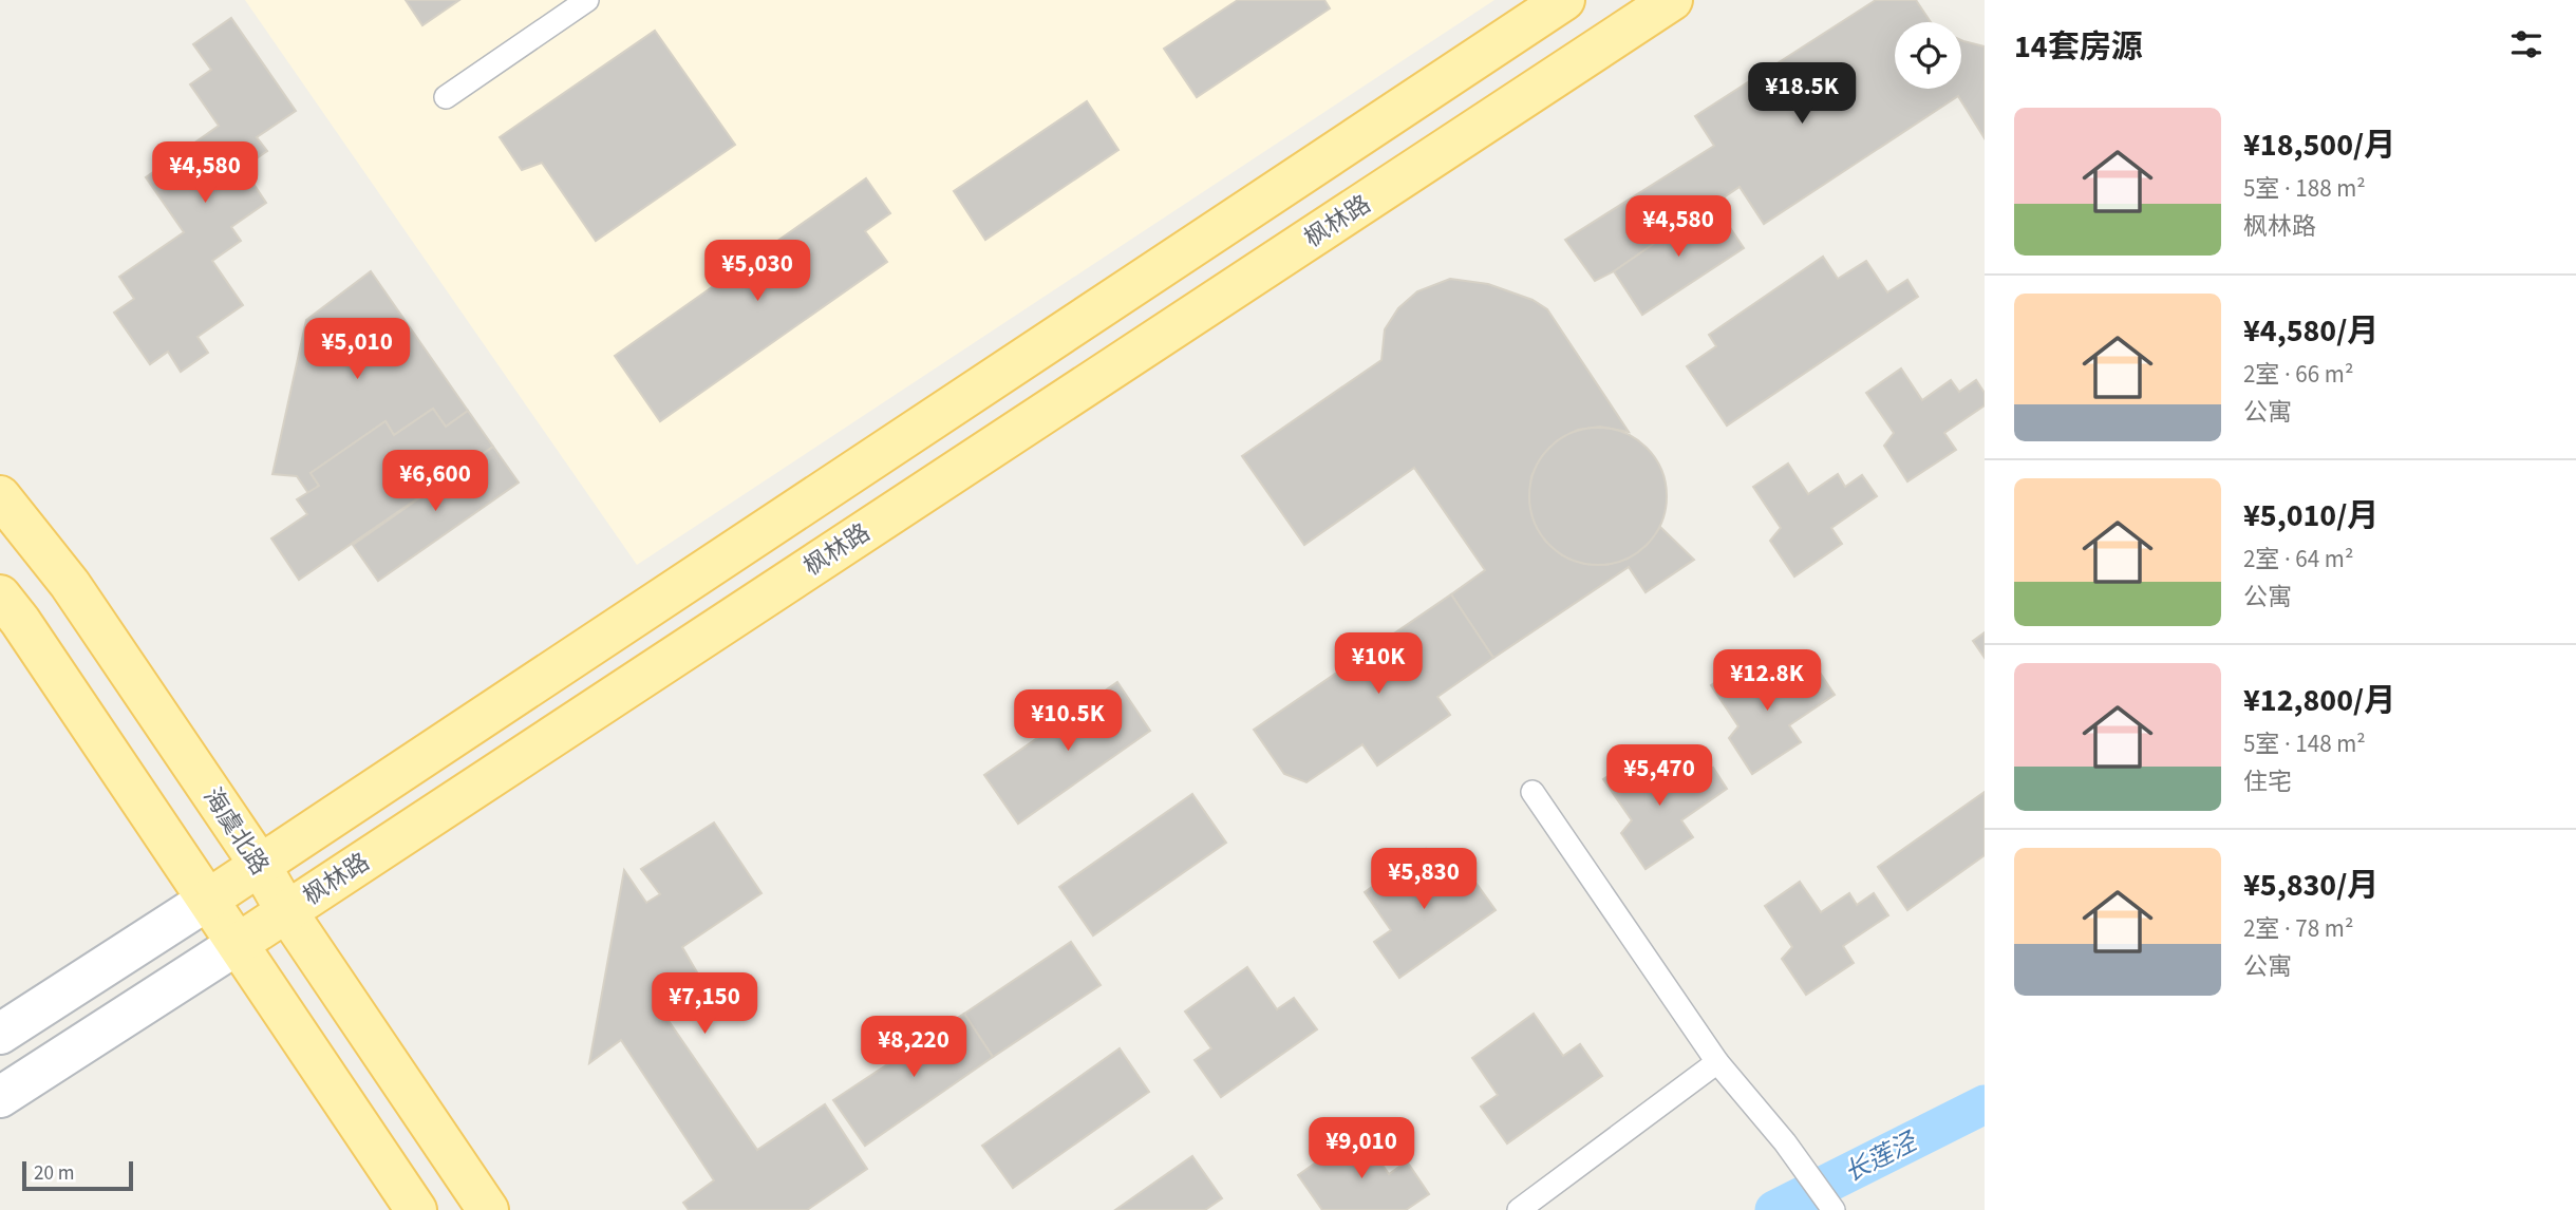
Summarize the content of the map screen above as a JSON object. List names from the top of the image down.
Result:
{
  "streets": {
    "main road": ["枫林路", "海虞北路"]
  },
  "crossings": [
    ["枫林路", "海虞北路"]
  ],
  "water": ["长莲泾"],
  "scale_bar": "20 m",
  "page": {
    "heading": "14套房源",
    "price": [
      "¥18.5K",
      "¥4,580",
      "¥4,580",
      "¥5,030",
      "¥5,010",
      "¥6,600",
      "¥10K",
      "¥12.8K",
      "¥10.5K",
      "¥5,470",
      "¥5,830",
      "¥7,150",
      "¥8,220",
      "¥9,010"
    ],
    "list": [
      {
        "name": "¥18,500/月",
        "note": "5室 · 188 m² · 枫林路"
      },
      {
        "name": "¥4,580/月",
        "note": "2室 · 66 m² · 公寓"
      },
      {
        "name": "¥5,010/月",
        "note": "2室 · 64 m² · 公寓"
      },
      {
        "name": "¥12,800/月",
        "note": "5室 · 148 m² · 住宅"
      },
      {
        "name": "¥5,830/月",
        "note": "2室 · 78 m² · 公寓"
      }
    ],
    "scale": "20 m"
  }
}
